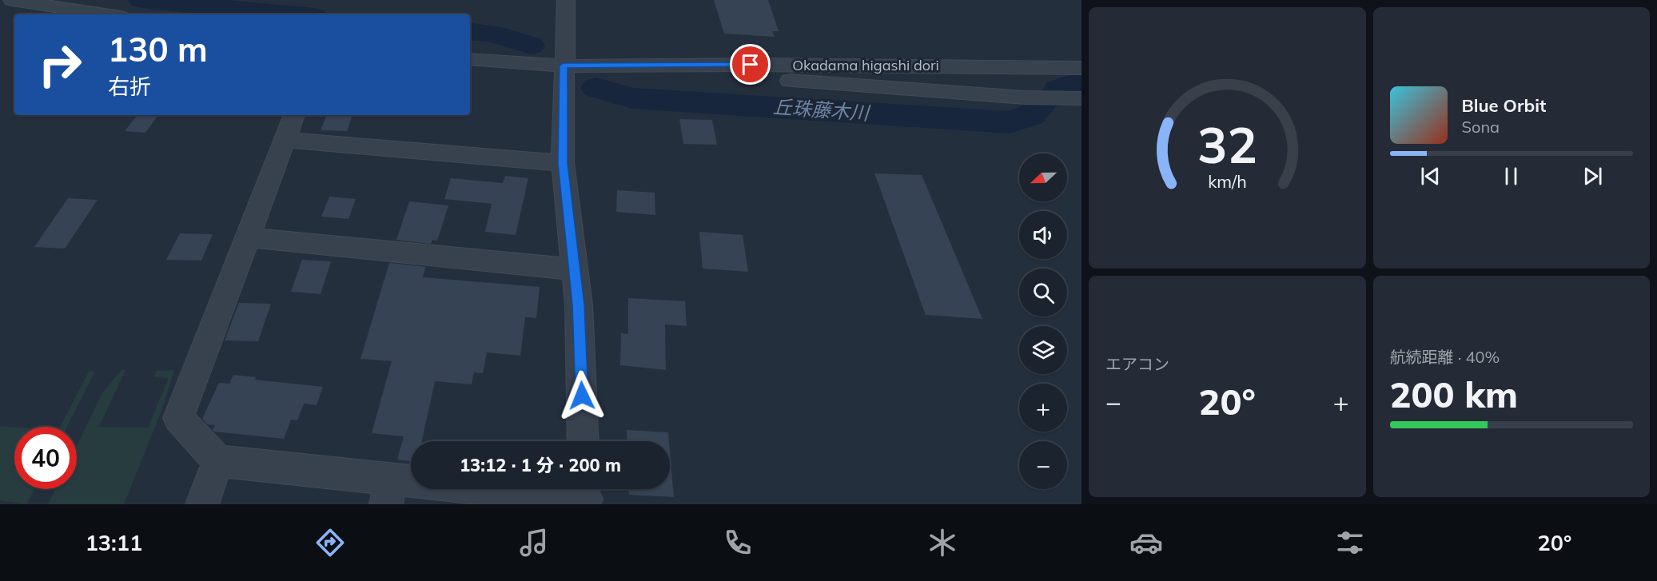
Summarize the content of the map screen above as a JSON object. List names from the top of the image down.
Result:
{
  "streets": {
    "street": ["Okadama higashi dori"]
  },
  "water": ["丘珠藤木川"],
  "north": "left",
  "page": {
    "turn": ["130 m", "右折"],
    "song": ["Blue Orbit", "Sona"],
    "map_buttons": ["+", "−"],
    "tile": [
      "エアコン",
      ["航続距離 · 40%", "200 km"]
    ],
    "heat": ["−", "20°", "+"],
    "limit": "40",
    "trip": "13:12 · 1 分 · 200 m",
    "tabs": ["13:11", "20°"],
    "gauge": ["32", "km/h"]
  }
}
